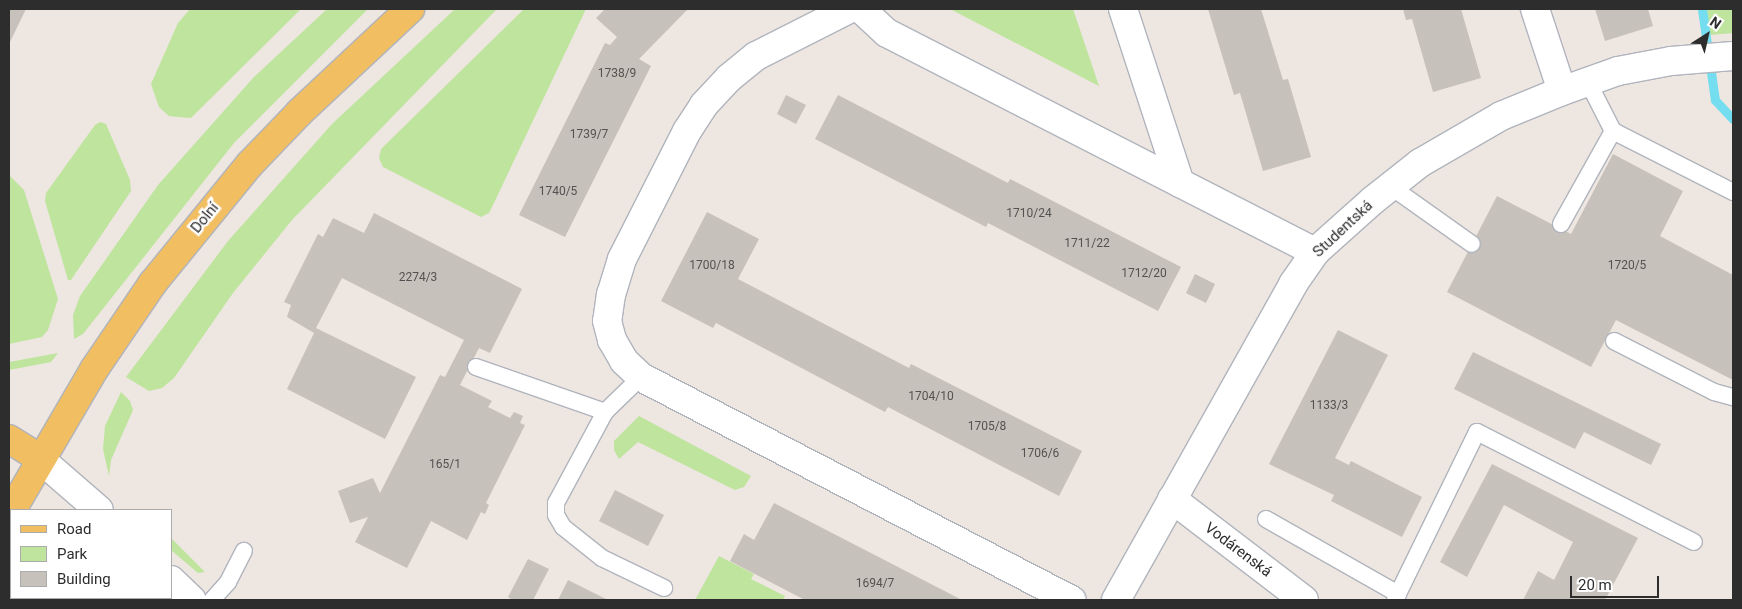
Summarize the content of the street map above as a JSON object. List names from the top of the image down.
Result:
{
  "streets": {
    "main road": ["Dolní"],
    "street": ["Studentská", "Vodárenská"]
  },
  "crossings": [
    ["Studentská", "Vodárenská"]
  ],
  "house_numbers": [
    "1738/9",
    "1739/7",
    "1740/5",
    "1710/24",
    "1711/22",
    "1700/18",
    "1720/5",
    "1712/20",
    "2274/3",
    "1704/10",
    "1133/3",
    "1705/8",
    "1706/6",
    "165/1",
    "1694/7"
  ],
  "legend": ["Road", "Park", "Building"],
  "scale_bar": "20 m",
  "north": "top right"
}
